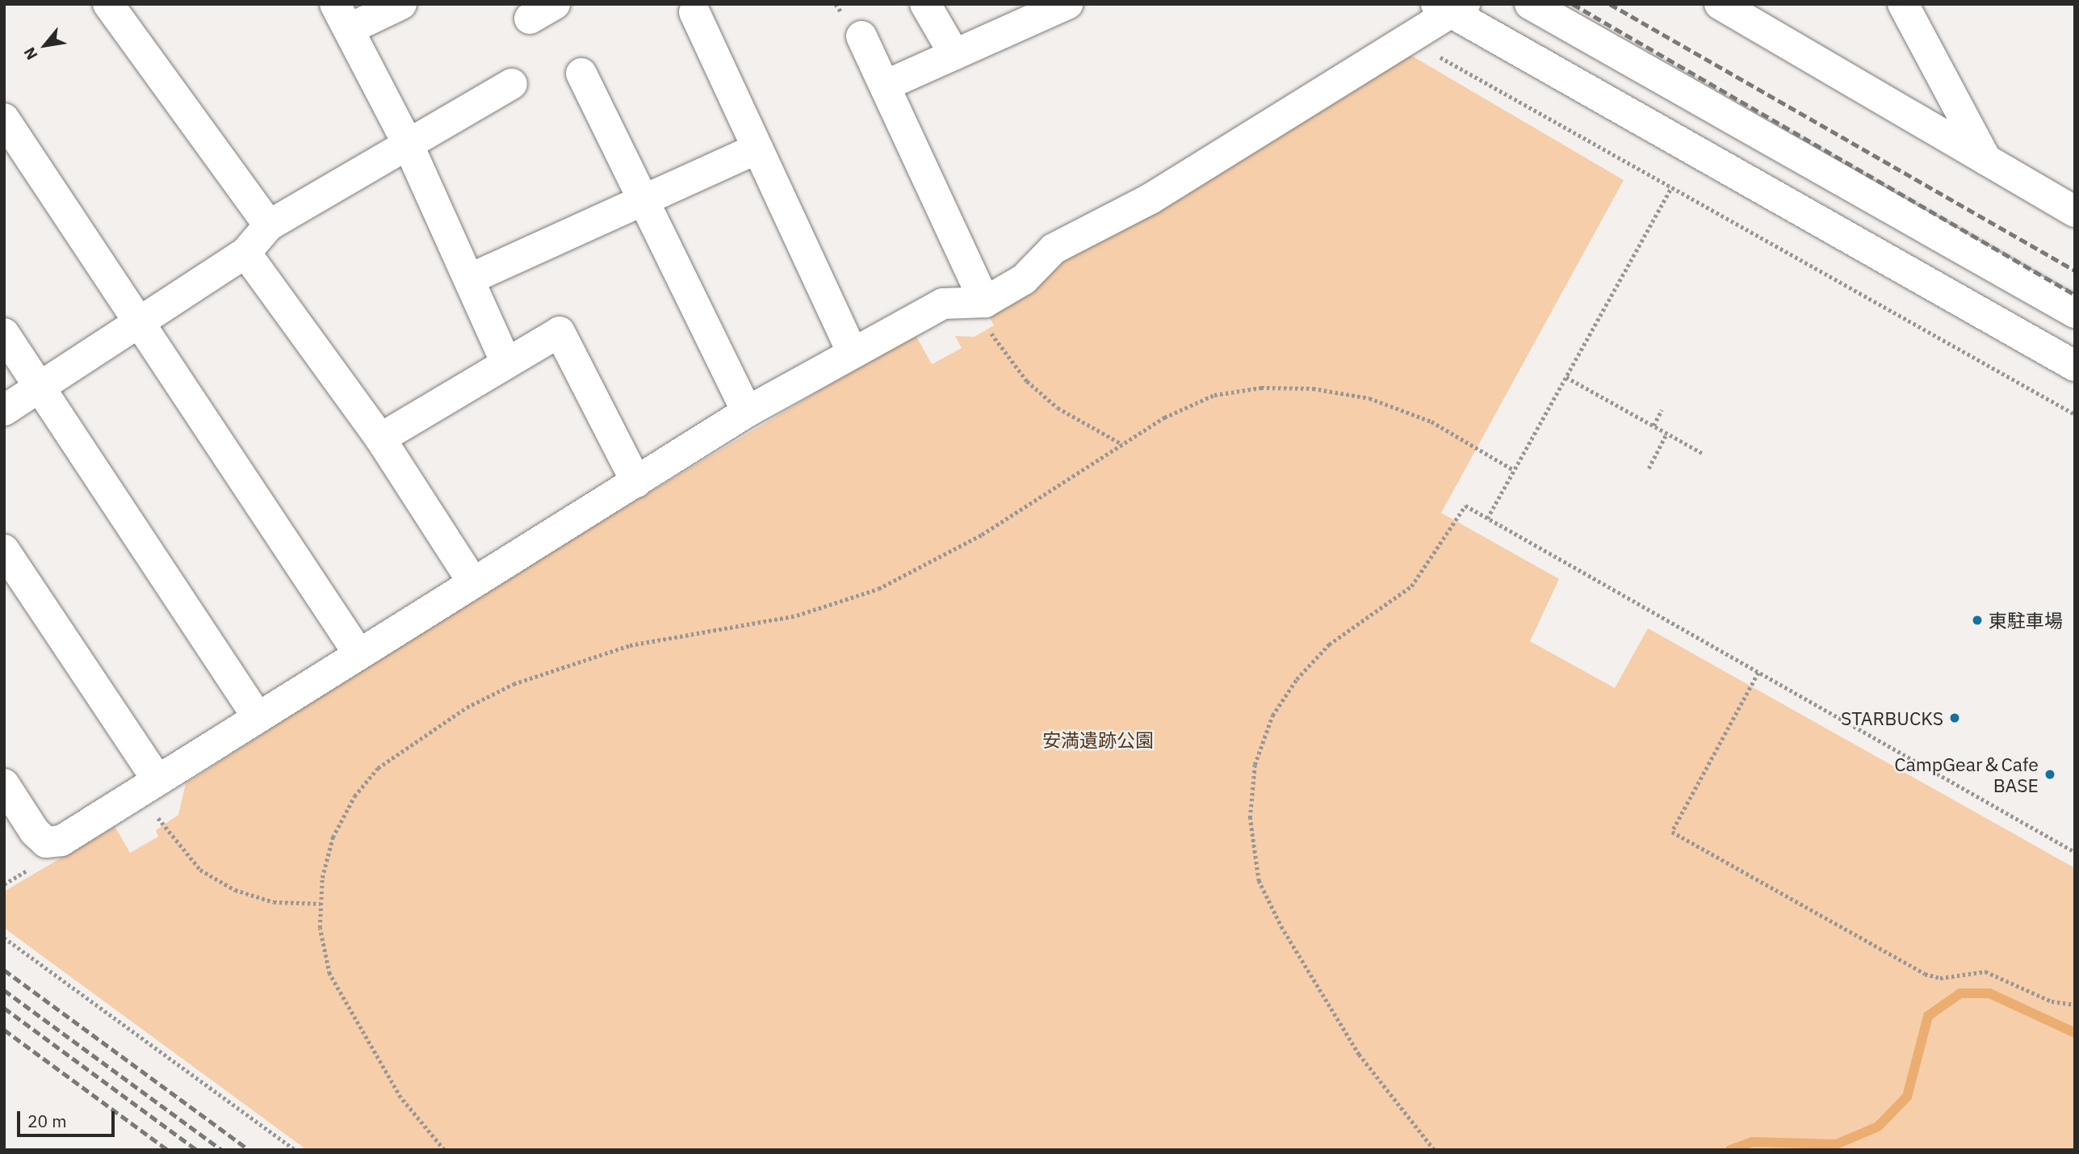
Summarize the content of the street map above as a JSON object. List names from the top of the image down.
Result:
{
  "parks": ["安満遺跡公園"],
  "places": ["東駐車場", "STARBUCKS", "CampGear＆Cafe BASE"],
  "scale_bar": "20 m",
  "north": "bottom left"
}
